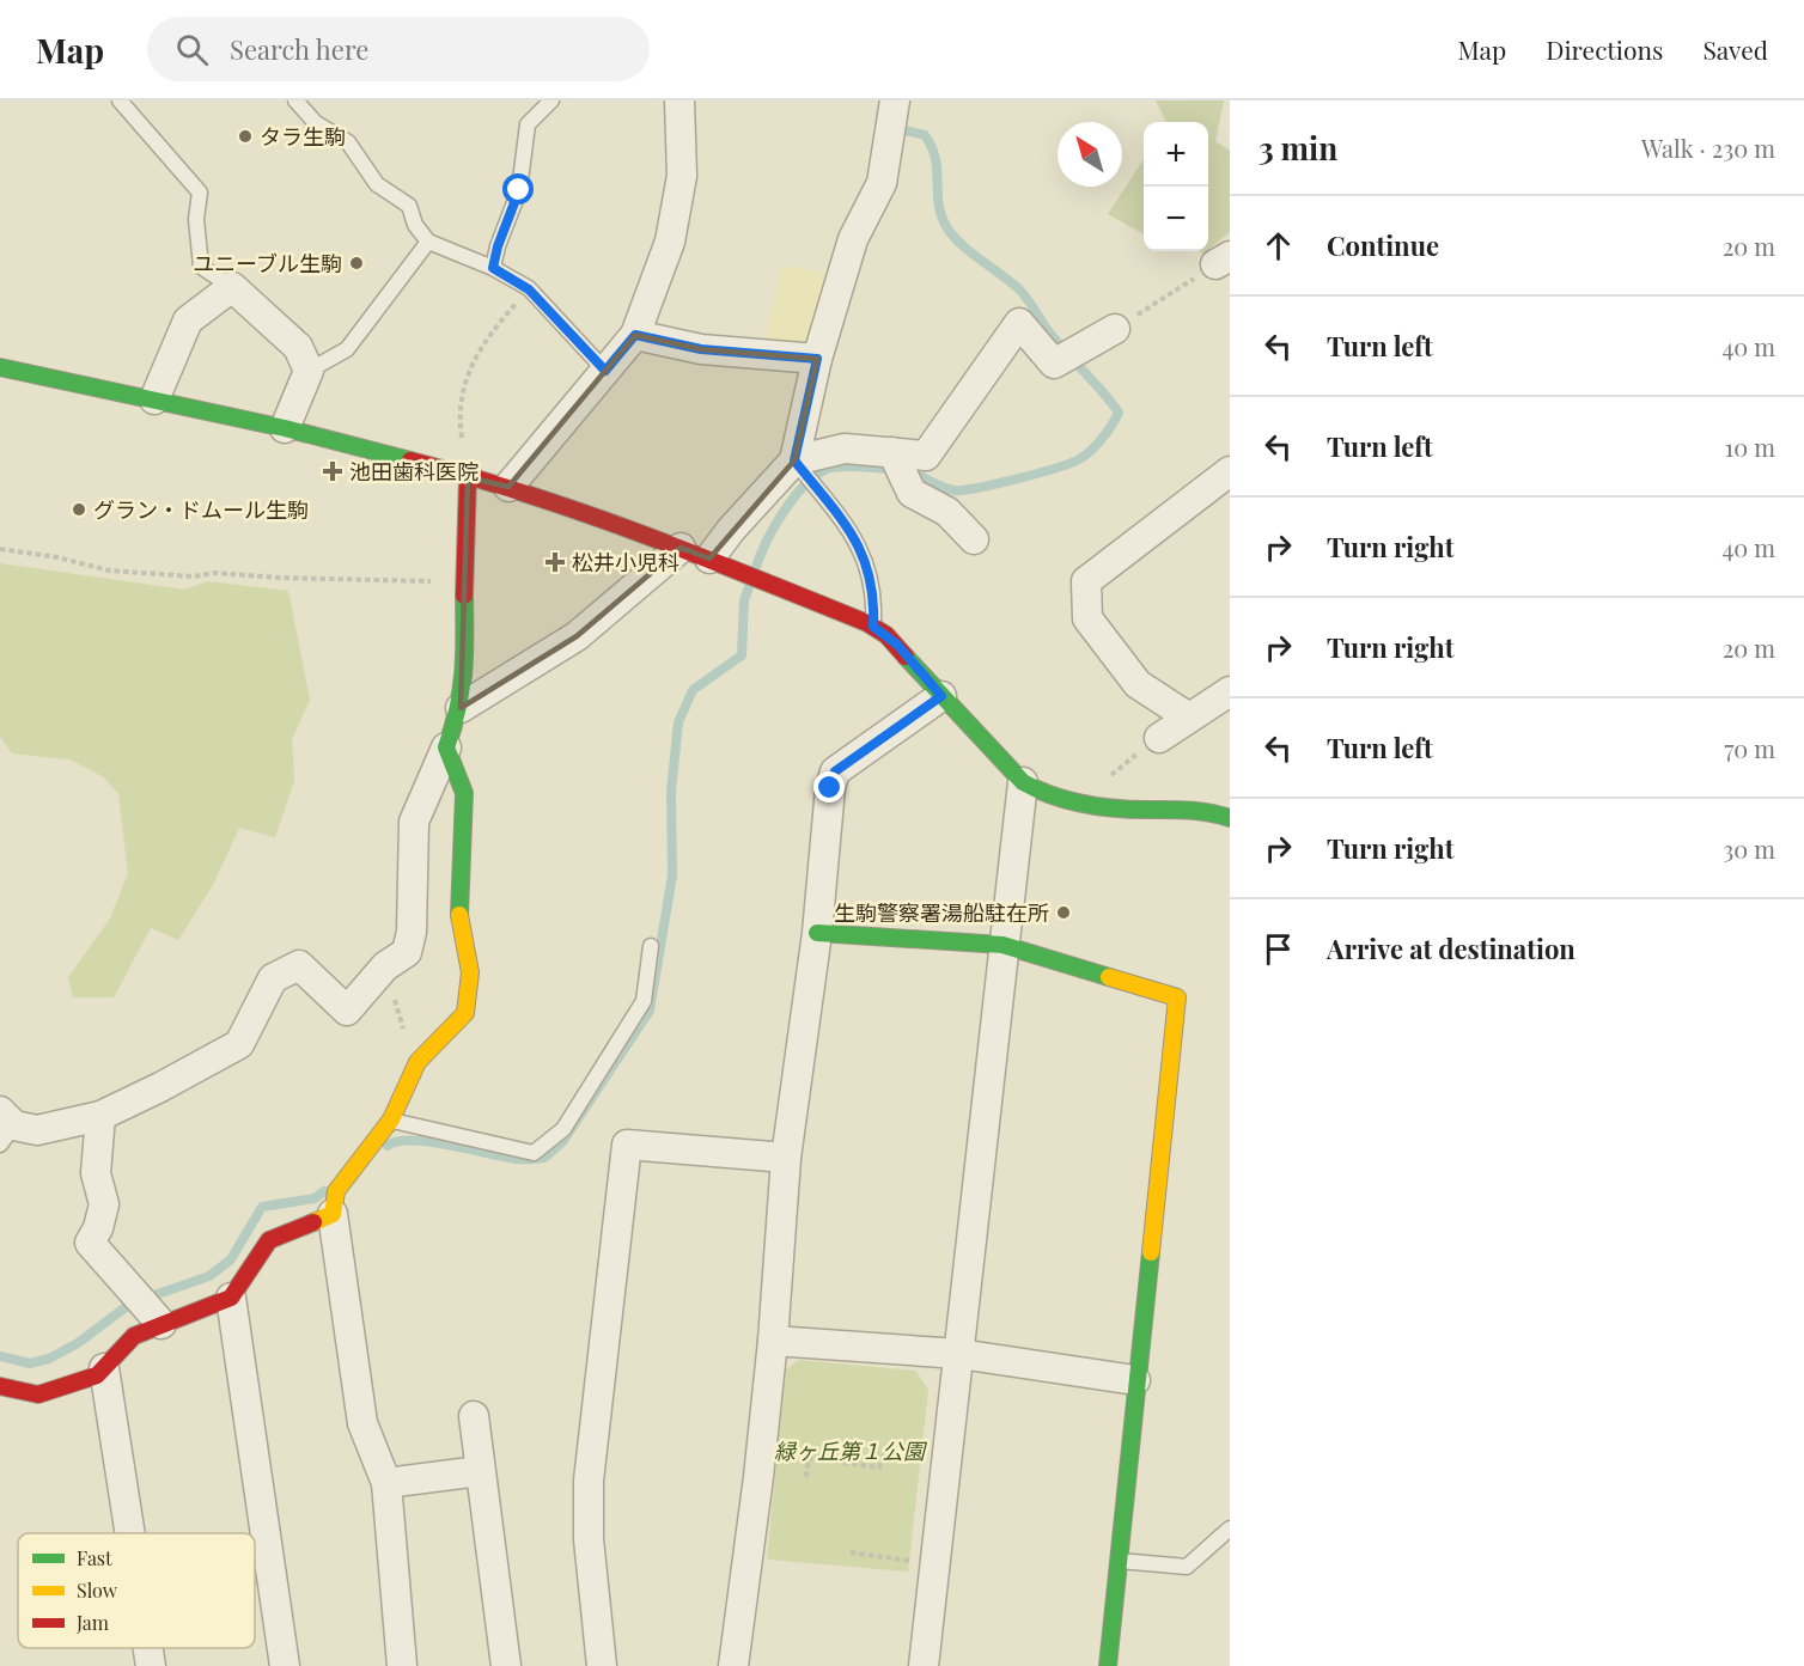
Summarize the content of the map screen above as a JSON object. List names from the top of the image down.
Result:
{
  "parks": ["緑ヶ丘第１公園"],
  "places": {
    "other": [
      "タラ生駒",
      "ユニーブル生駒",
      "グラン・ドムール生駒",
      "生駒警察署湯船駐在所"
    ],
    "health": ["池田歯科医院", "松井小児科"]
  },
  "legend": ["Fast", "Slow", "Jam"],
  "north": "top left",
  "page": {
    "header": "Map",
    "search": "Search here",
    "nav": ["Map", "Directions", "Saved"],
    "heading": ["3 min", "Walk · 230 m"],
    "map_buttons": ["+", "−"],
    "list": [
      ["Continue", "20 m"],
      ["Turn left", "40 m"],
      ["Turn left", "10 m"],
      ["Turn right", "40 m"],
      ["Turn right", "20 m"],
      ["Turn left", "70 m"],
      ["Turn right", "30 m"],
      "Arrive at destination"
    ]
  }
}
